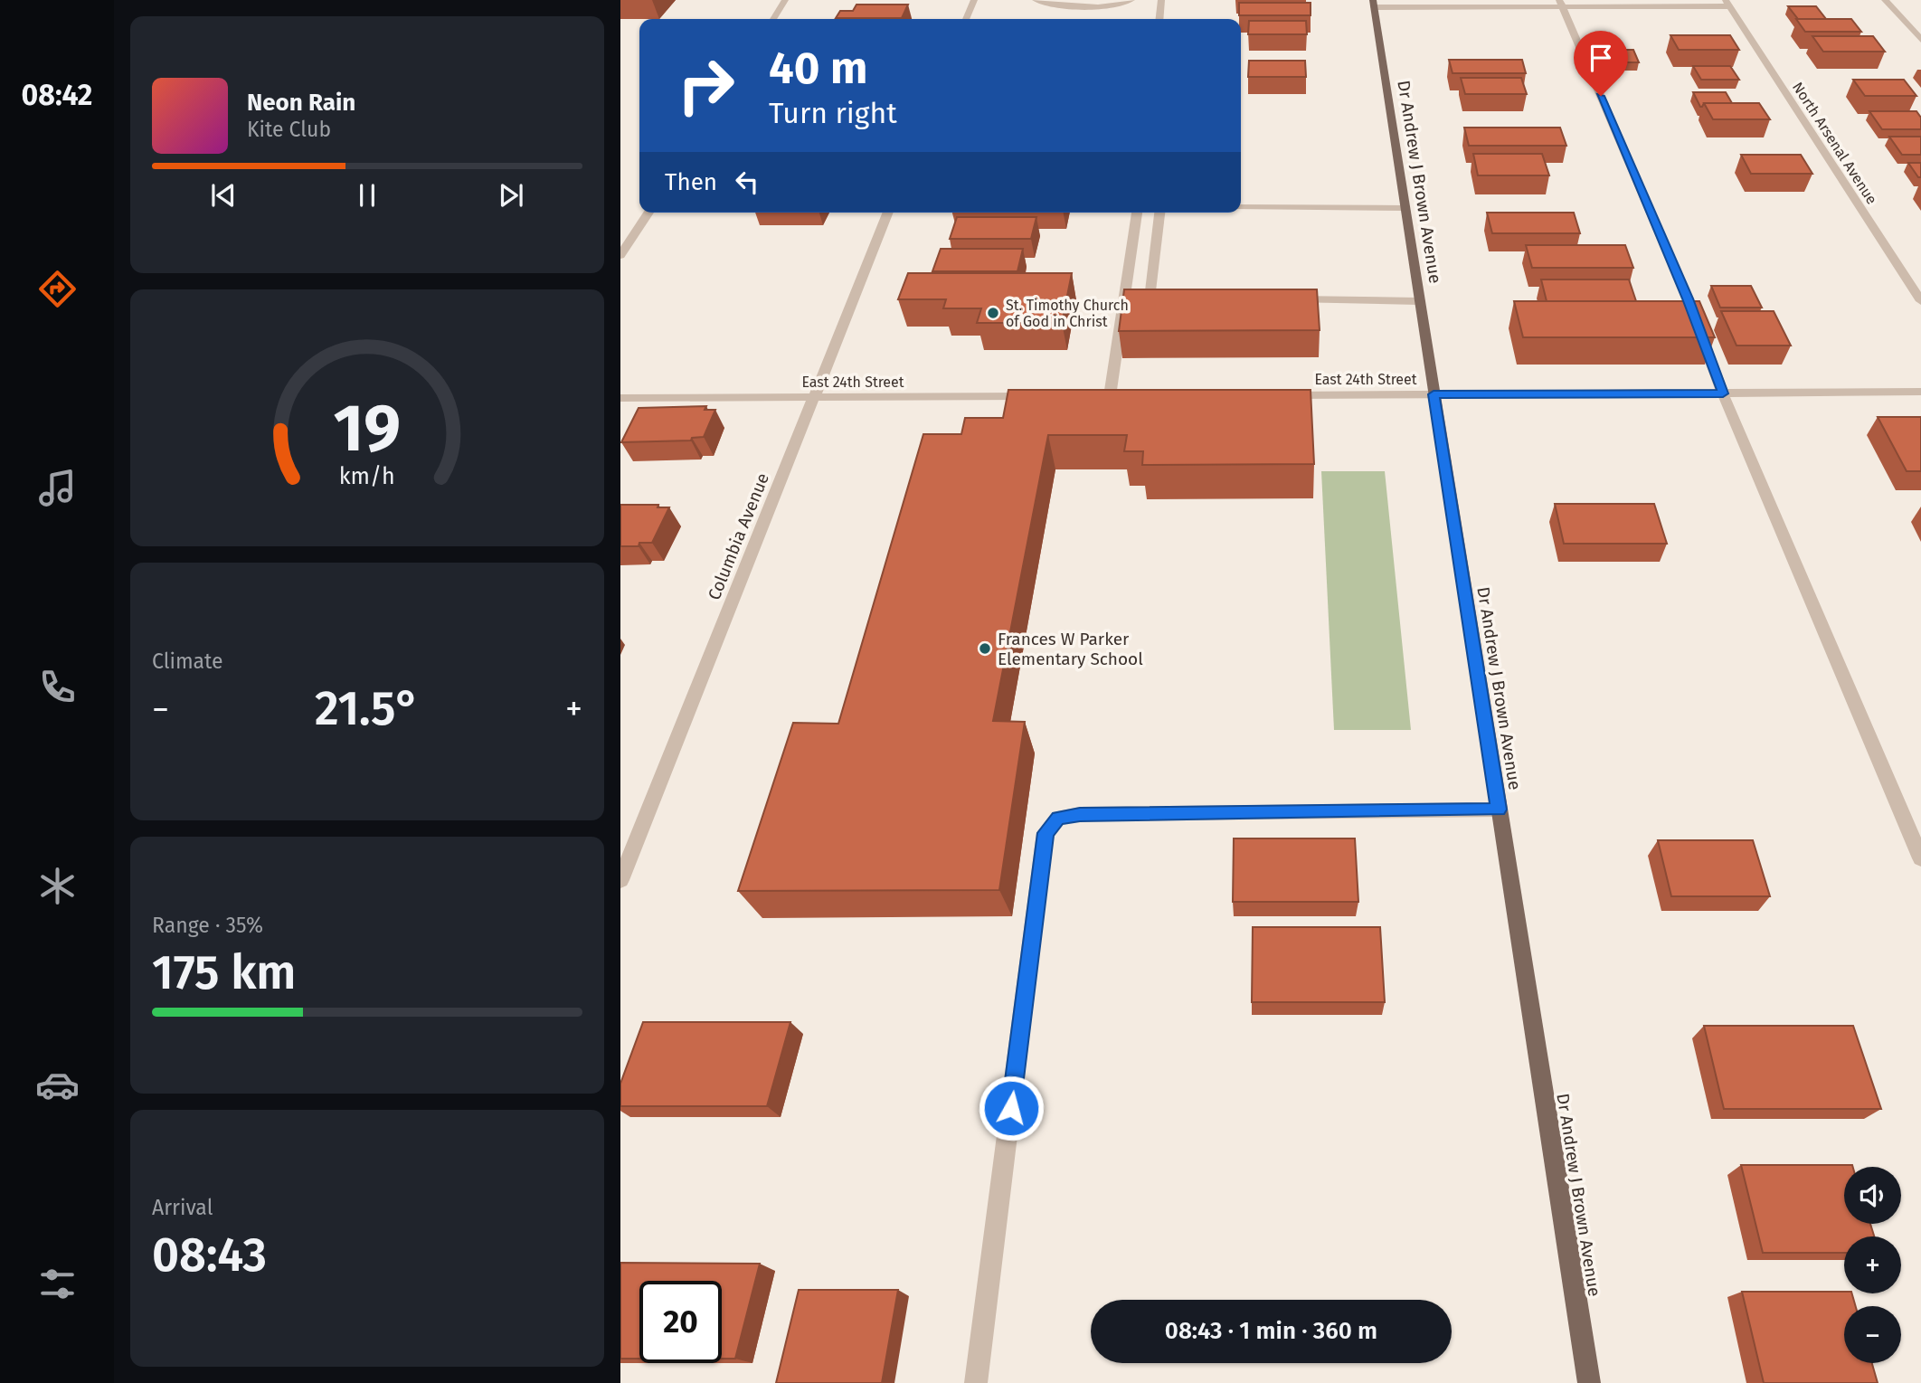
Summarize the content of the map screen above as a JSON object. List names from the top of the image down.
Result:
{
  "streets": {
    "main road": ["Dr Andrew J Brown Avenue"],
    "street": ["North Arsenal Avenue", "East 24th Street", "Columbia Avenue"]
  },
  "crossings": [
    ["Dr Andrew J Brown Avenue", "East 24th Street"],
    ["East 24th Street", "Columbia Avenue"]
  ],
  "places": ["St. Timothy Church of God in Christ", "Frances W Parker Elementary School"],
  "page": {
    "tabs": "08:42",
    "turn": ["40 m", "Turn right"],
    "song": ["Neon Rain", "Kite Club"],
    "then": "Then",
    "tile": [
      "Climate",
      ["Range · 35%", "175 km"],
      ["Arrival", "08:43"]
    ],
    "heat": ["−", "21.5°", "+"],
    "map_buttons": ["+", "−"],
    "limit": "20",
    "trip": "08:43 · 1 min · 360 m",
    "gauge": ["19", "km/h"]
  }
}
